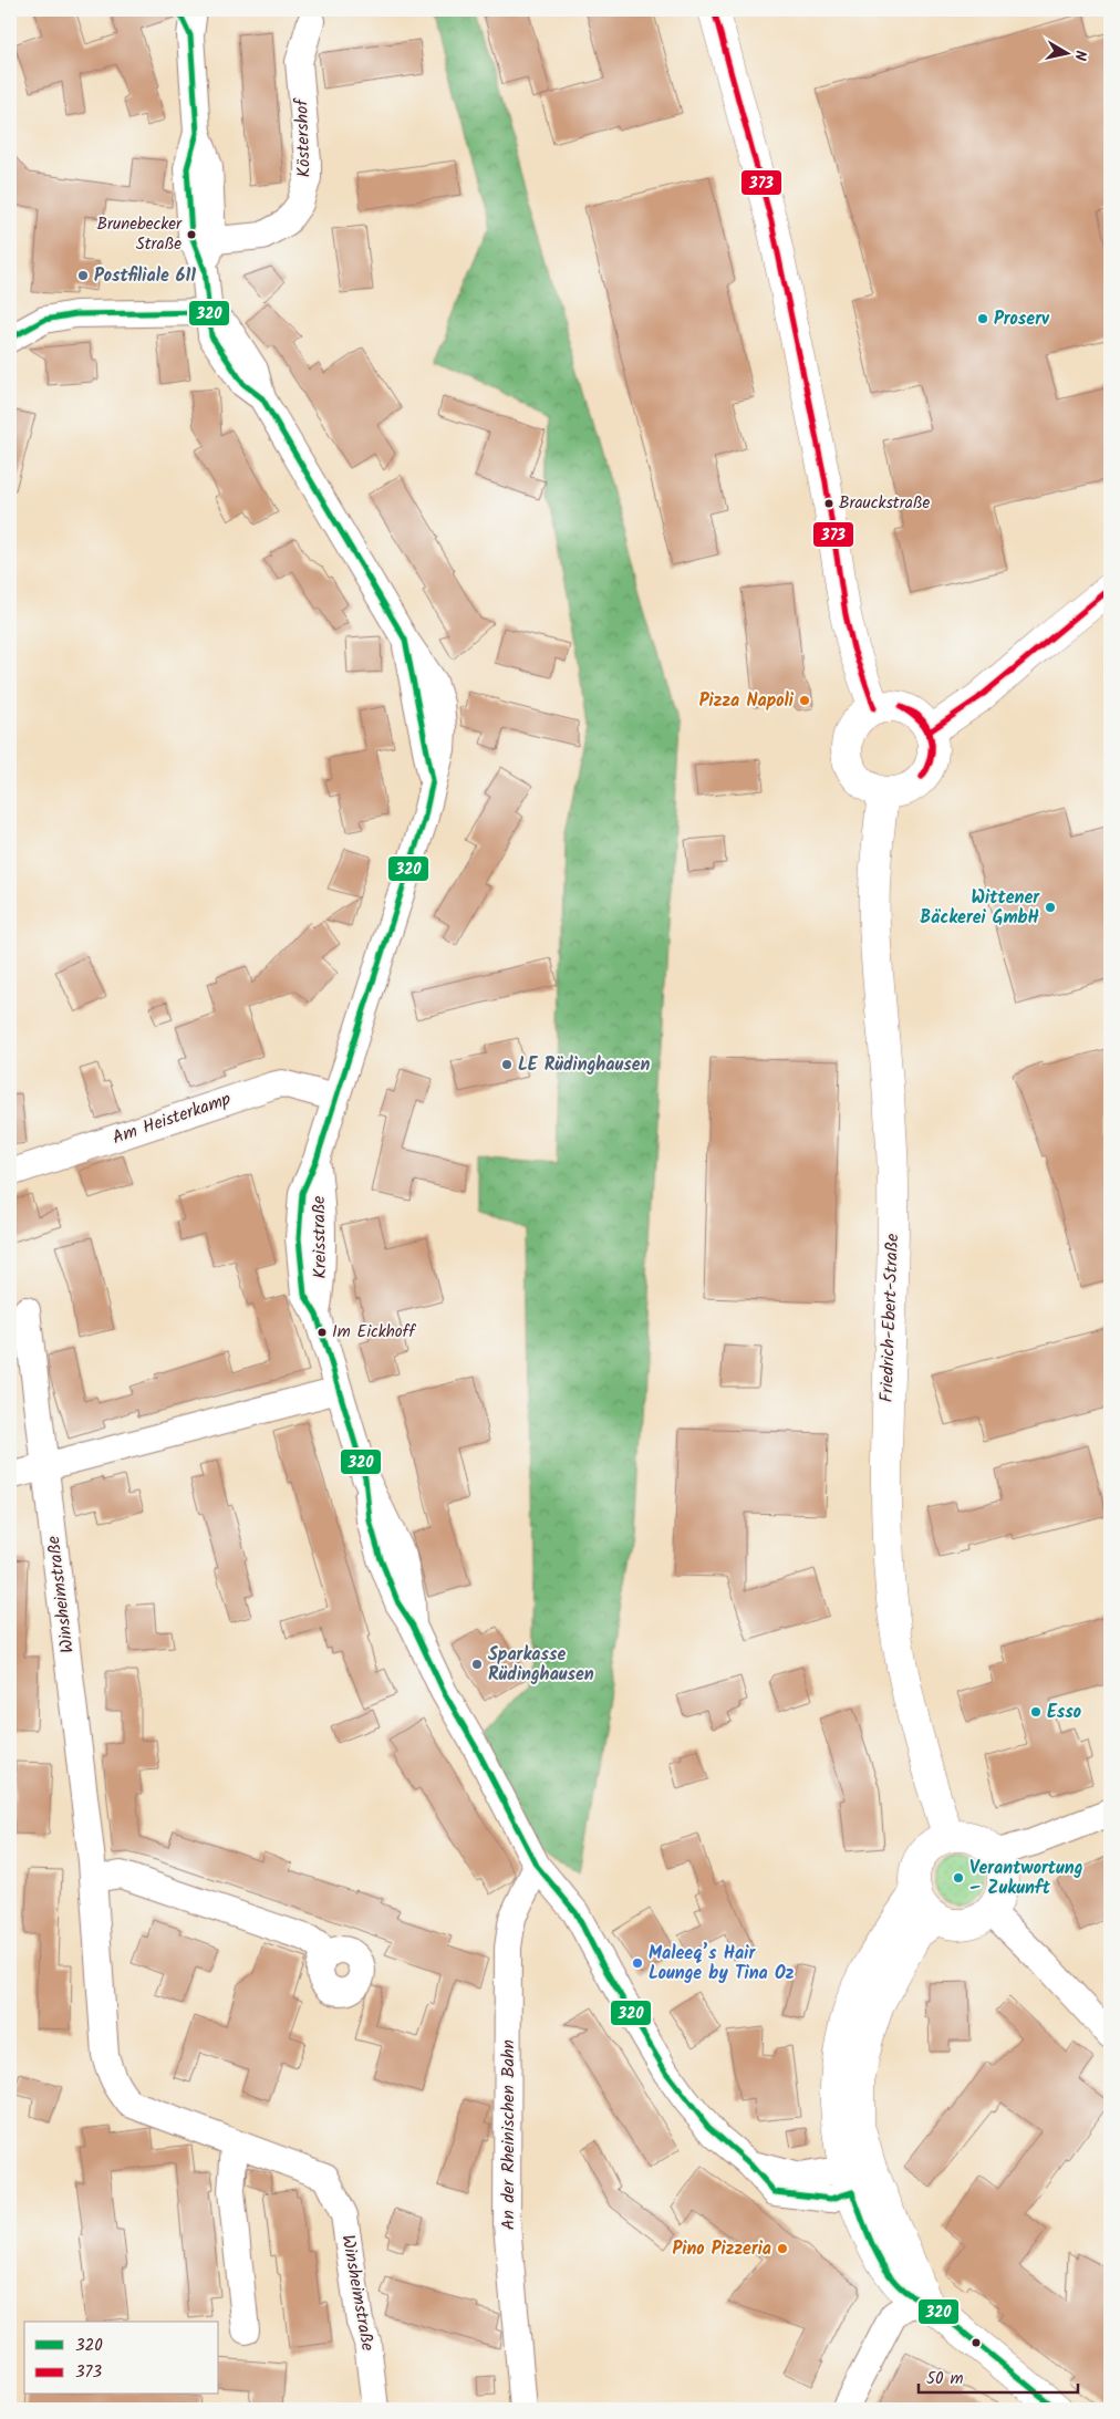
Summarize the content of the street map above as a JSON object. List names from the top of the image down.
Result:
{
  "streets": {
    "street": [
      "Köstershof",
      "Am Heisterkamp",
      "Kreisstraße",
      "Friedrich-Ebert-Straße",
      "Winsheimstraße",
      "An der Rheinischen Bahn"
    ]
  },
  "crossings": [
    ["Am Heisterkamp", "Kreisstraße"],
    ["Kreisstraße", "An der Rheinischen Bahn"]
  ],
  "places": [
    "Brunebecker Straße",
    "Postfiliale 611",
    "Proserv",
    "Brauckstraße",
    "Pizza Napoli",
    "Wittener Bäckerei GmbH",
    "LE Rüdinghausen",
    "Im Eickhoff",
    "Sparkasse Rüdinghausen",
    "Esso",
    "Verantwortung – Zukunft",
    "Maleeq’s Hair Lounge by Tina Oz",
    "Pino Pizzeria"
  ],
  "lines": ["transit line 320", "transit line 373"],
  "legend": ["320", "373"],
  "scale_bar": "50 m",
  "north": "right"
}
